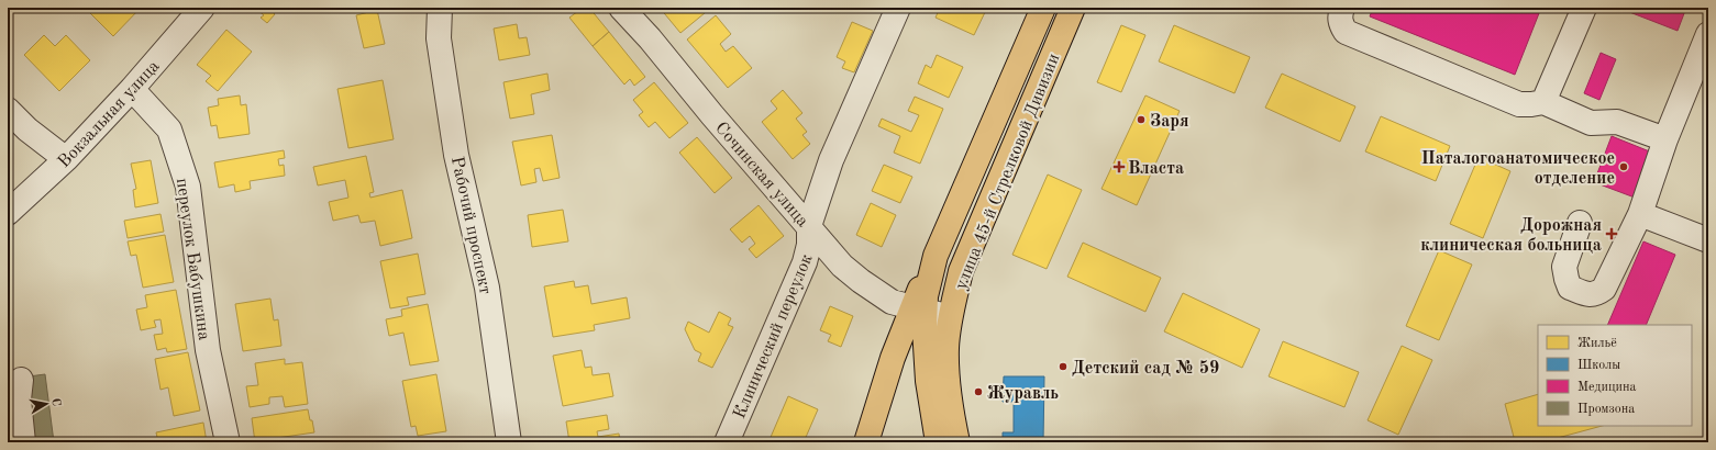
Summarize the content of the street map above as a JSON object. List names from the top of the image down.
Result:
{
  "streets": {
    "main road": ["улица 45-й Стрелковой Дивизии"],
    "street": [
      "Вокзальная улица",
      "Сочинская улица",
      "Рабочий проспект",
      "переулок Бабушкина",
      "Клинический переулок"
    ]
  },
  "crossings": [
    ["Вокзальная улица", "переулок Бабушкина"],
    ["улица 45-й Стрелковой Дивизии", "Сочинская улица"],
    ["Сочинская улица", "Клинический переулок"]
  ],
  "places": {
    "other": [
      "Заря",
      "Паталогоанатомическое отделение",
      "Детский сад № 59",
      "Журавль"
    ],
    "health": ["Власта", "Дорожная клиническая больница"]
  },
  "legend": [
    "Жильё",
    "Школы",
    "Медицина",
    "Промзона"
  ],
  "north": "right"
}
